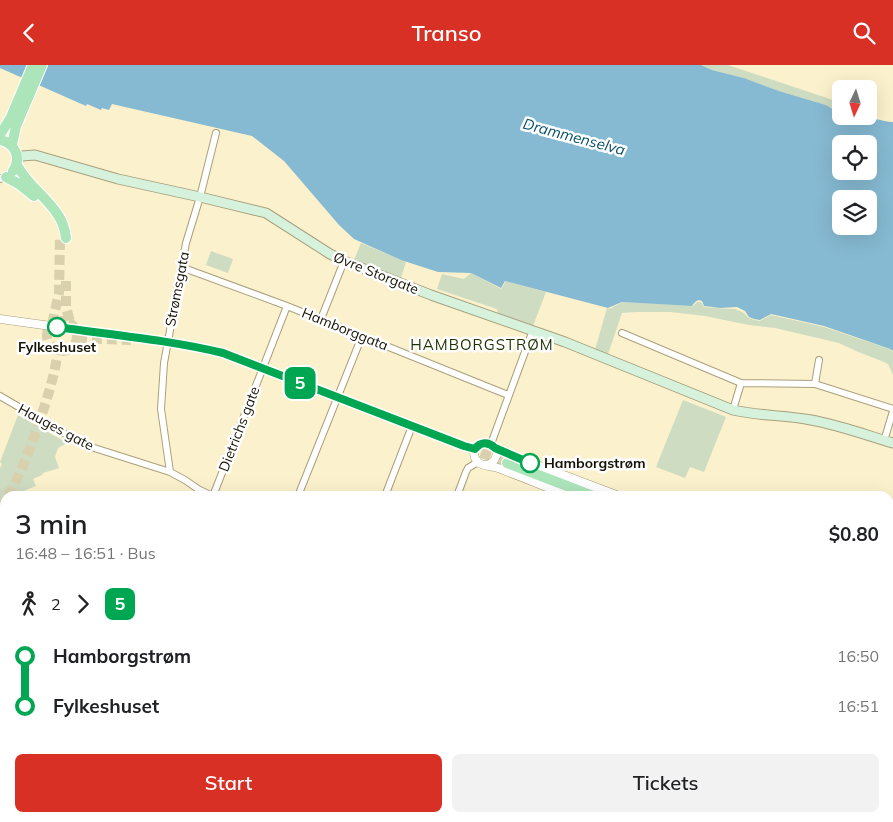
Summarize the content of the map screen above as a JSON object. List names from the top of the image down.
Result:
{
  "streets": {
    "main road": ["Øvre Storgate"],
    "street": [
      "Strømsgata",
      "Hamborggata",
      "Hauges gate",
      "Dietrichs gate"
    ]
  },
  "crossings": [
    ["Øvre Storgate", "Strømsgata"],
    ["Strømsgata", "Hamborggata"],
    ["Strømsgata", "Hauges gate"],
    ["Hamborggata", "Dietrichs gate"]
  ],
  "districts": ["HAMBORGSTRØM"],
  "water": ["Drammenselva"],
  "places": ["Fylkeshuset", "Hamborgstrøm"],
  "lines": ["bus line 5"],
  "north": "bottom",
  "page": {
    "header": "Transo",
    "on_map": "5",
    "heading": ["3 min", "16:48 – 16:51 · Bus", "$0.80"],
    "legs": ["2", "5"],
    "list": [
      {
        "name": "Hamborgstrøm",
        "value": "16:50"
      },
      {
        "name": "Fylkeshuset",
        "value": "16:51"
      }
    ],
    "buttons": ["Start", "Tickets"]
  }
}
